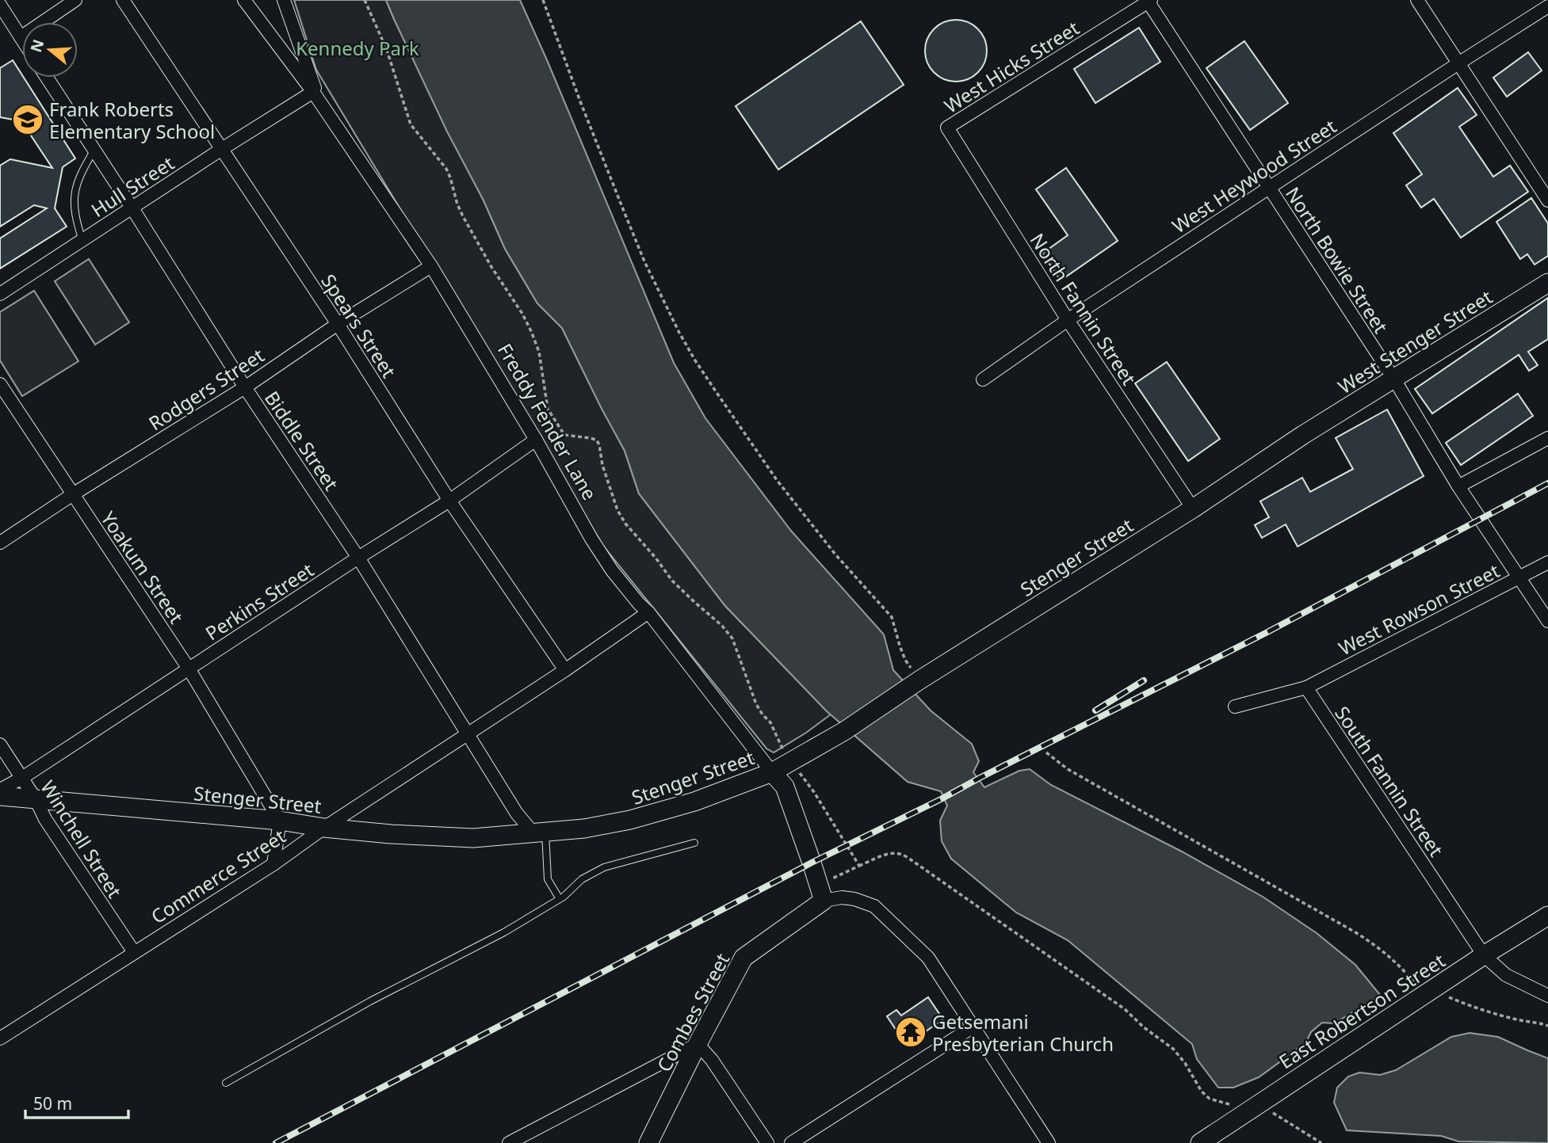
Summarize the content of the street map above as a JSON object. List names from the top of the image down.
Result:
{
  "streets": {
    "street": [
      "West Hicks Street",
      "West Heywood Street",
      "Hull Street",
      "North Bowie Street",
      "North Fannin Street",
      "Spears Street",
      "West Stenger Street",
      "Rodgers Street",
      "Freddy Fender Lane",
      "Biddle Street",
      "Stenger Street",
      "Yoakum Street",
      "Perkins Street",
      "West Rowson Street",
      "South Fannin Street",
      "Winchell Street",
      "Commerce Street",
      "East Robertson Street",
      "Combes Street"
    ]
  },
  "crossings": [
    ["West Hicks Street", "North Bowie Street"],
    ["West Hicks Street", "North Fannin Street"],
    ["West Heywood Street", "North Bowie Street"],
    ["West Heywood Street", "North Fannin Street"],
    ["Hull Street", "Spears Street"],
    ["Hull Street", "Freddy Fender Lane"],
    ["Hull Street", "Biddle Street"],
    ["North Bowie Street", "West Stenger Street"],
    ["North Bowie Street", "West Rowson Street"],
    ["North Fannin Street", "Stenger Street"],
    ["Spears Street", "Rodgers Street"],
    ["Spears Street", "Perkins Street"],
    ["Spears Street", "Commerce Street"],
    ["West Stenger Street", "Stenger Street"],
    ["Rodgers Street", "Freddy Fender Lane"],
    ["Rodgers Street", "Biddle Street"],
    ["Rodgers Street", "Yoakum Street"],
    ["Freddy Fender Lane", "Stenger Street"],
    ["Freddy Fender Lane", "Perkins Street"],
    ["Freddy Fender Lane", "Commerce Street"],
    ["Freddy Fender Lane", "Combes Street"],
    ["Biddle Street", "Stenger Street"],
    ["Biddle Street", "Perkins Street"],
    ["Biddle Street", "Commerce Street"],
    ["Stenger Street", "Yoakum Street"],
    ["Stenger Street", "Winchell Street"],
    ["Stenger Street", "Commerce Street"],
    ["Yoakum Street", "Perkins Street"],
    ["Perkins Street", "Winchell Street"],
    ["West Rowson Street", "South Fannin Street"],
    ["South Fannin Street", "East Robertson Street"],
    ["Winchell Street", "Commerce Street"]
  ],
  "parks": ["Kennedy Park"],
  "places": {
    "school or university": ["Frank Roberts Elementary School"],
    "temple": ["Getsemani Presbyterian Church"]
  },
  "scale_bar": "50 m",
  "north": "left"
}
